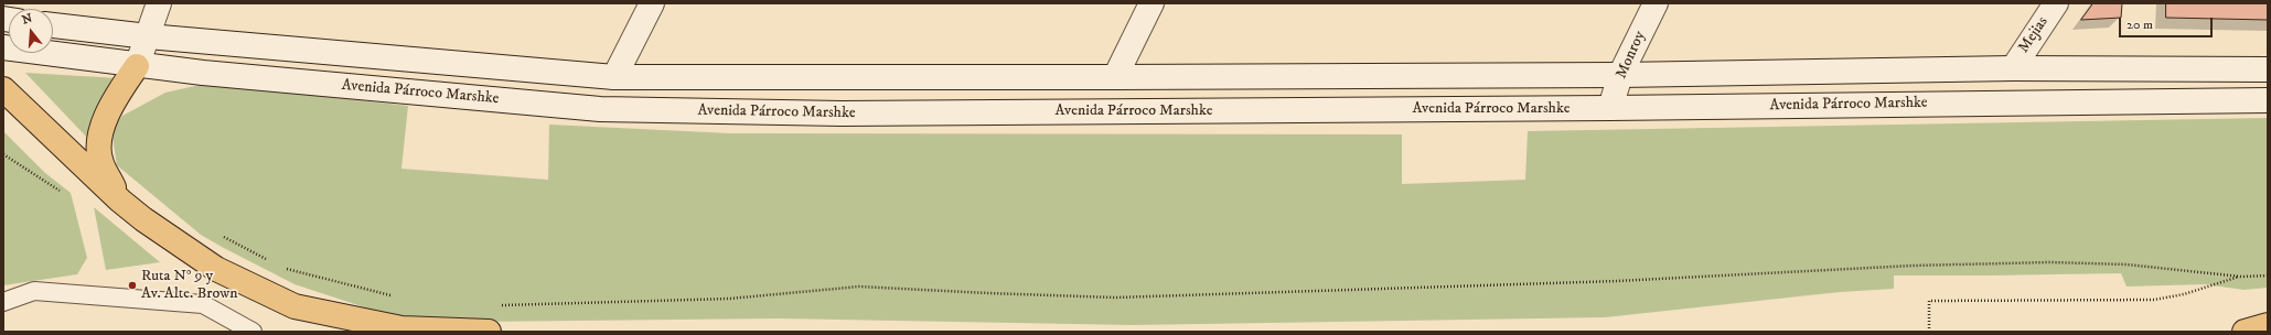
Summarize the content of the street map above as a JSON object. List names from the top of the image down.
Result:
{
  "streets": {
    "main road": ["Mejias", "Monroy", "Avenida Párroco Marshke"]
  },
  "crossings": [
    ["Mejias", "Avenida Párroco Marshke"],
    ["Monroy", "Avenida Párroco Marshke"]
  ],
  "places": ["Ruta N° 9 y Av. Alte. Brown"],
  "scale_bar": "20 m",
  "north": "top"
}
